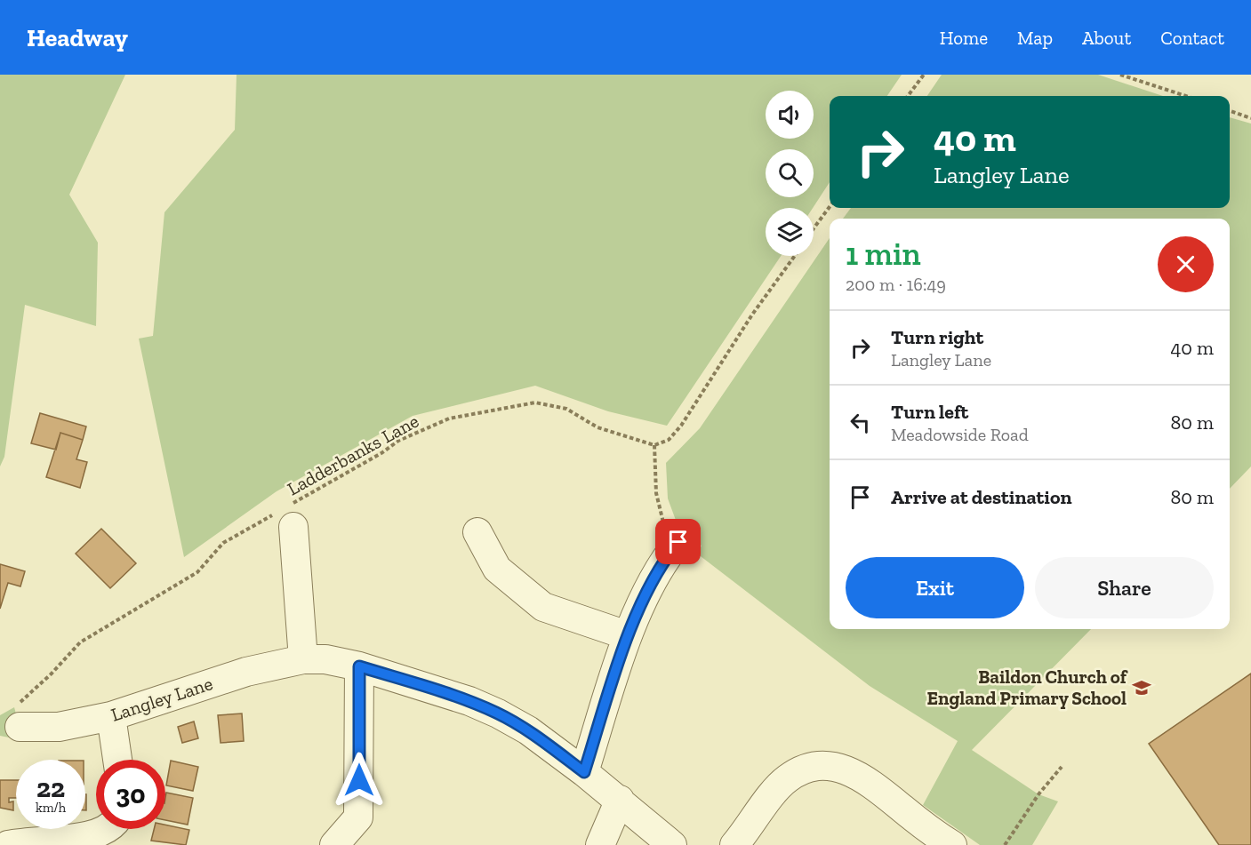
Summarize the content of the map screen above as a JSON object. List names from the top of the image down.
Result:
{
  "streets": {
    "street": ["Langley Lane"],
    "path": ["Ladderbanks Lane"]
  },
  "places": {
    "school or university": ["Baildon Church of England Primary School"]
  },
  "page": {
    "header": "Headway",
    "nav": [
      "Home",
      "Map",
      "About",
      "Contact"
    ],
    "turn": ["40 m", "Langley Lane"],
    "heading": ["1 min", "200 m · 16:49"],
    "list": [
      {
        "name": "Turn right",
        "note": "Langley Lane",
        "value": "40 m"
      },
      {
        "name": "Turn left",
        "note": "Meadowside Road",
        "value": "80 m"
      },
      {
        "name": "Arrive at destination",
        "value": "80 m"
      }
    ],
    "buttons": ["Exit", "Share"],
    "speed": "22 km/h",
    "limit": "30"
  }
}
